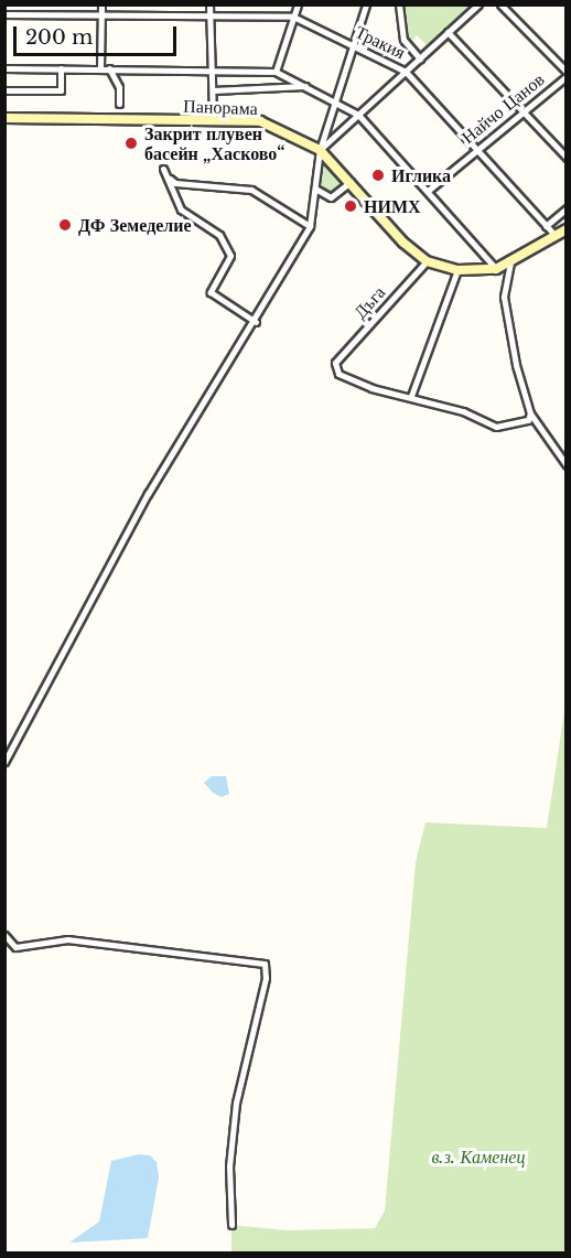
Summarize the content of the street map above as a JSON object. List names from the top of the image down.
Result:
{
  "streets": {
    "street": [
      "Тракия",
      "Панорама",
      "Найчо Цанов",
      "Дъга"
    ]
  },
  "crossings": [
    ["Тракия", "Панорама"],
    ["Тракия", "Найчо Цанов"],
    ["Панорама", "Дъга"]
  ],
  "parks": ["в.з. Каменец"],
  "places": [
    "Закрит плувен басейн „Хасково“",
    "Иглика",
    "НИМХ",
    "ДФ Земеделие"
  ],
  "scale_bar": "200 m"
}
